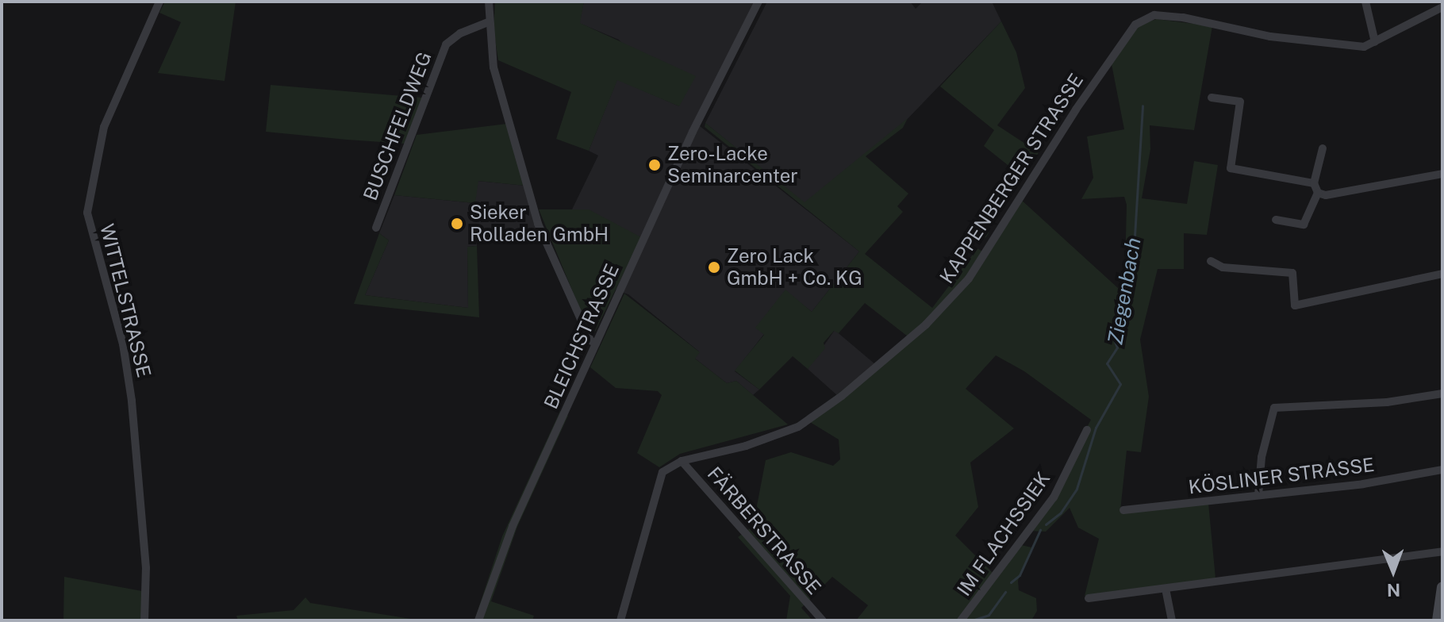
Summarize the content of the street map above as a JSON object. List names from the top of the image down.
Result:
{
  "streets": {
    "street": [
      "BUSCHFELDWEG",
      "KAPPENBERGER STRASSE",
      "WITTELSTRASSE",
      "BLEICHSTRASSE",
      "KÖSLINER STRASSE",
      "FÄRBERSTRASSE",
      "IM FLACHSSIEK"
    ]
  },
  "crossings": [
    ["KAPPENBERGER STRASSE", "FÄRBERSTRASSE"]
  ],
  "water": ["Ziegenbach"],
  "places": ["Zero-Lacke Seminarcenter", "Sieker Rolladen GmbH", "Zero Lack GmbH + Co. KG"],
  "north": "bottom"
}
